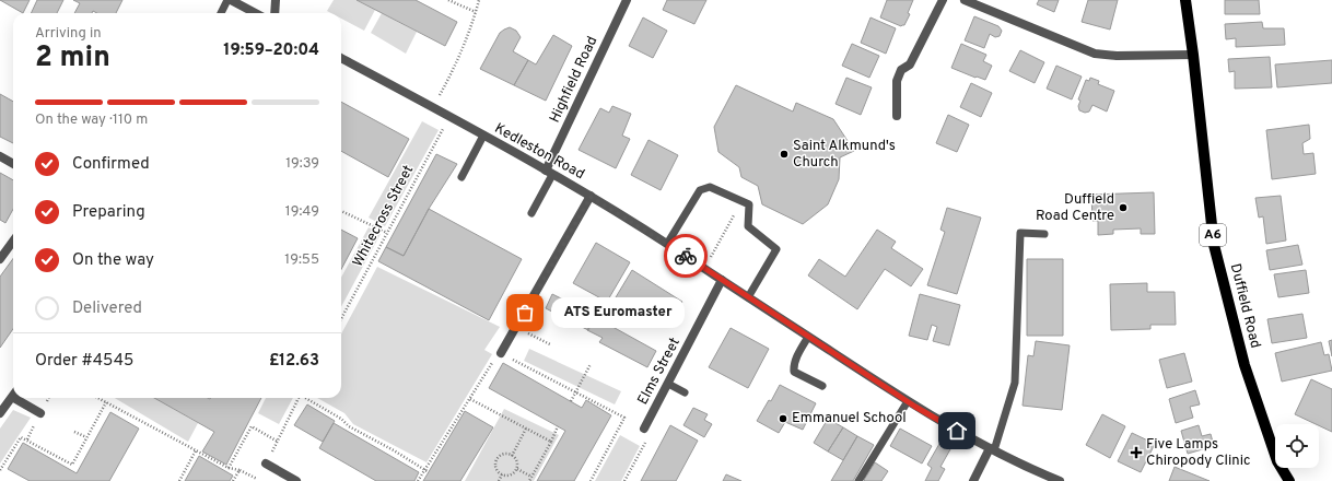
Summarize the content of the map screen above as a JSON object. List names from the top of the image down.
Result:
{
  "streets": {
    "main road": ["A6", "Duffield Road"],
    "street": ["Highfield Road", "Kedleston Road", "Elms Street"],
    "path": ["Whitecross Street"]
  },
  "crossings": [
    ["Highfield Road", "Kedleston Road"],
    ["Kedleston Road", "Whitecross Street"],
    ["Kedleston Road", "Elms Street"]
  ],
  "places": {
    "other": [
      "Saint Alkmund's Church",
      "Duffield Road Centre",
      "ATS Euromaster",
      "Emmanuel School"
    ],
    "health": ["Five Lamps Chiropody Clinic"]
  },
  "page": {
    "heading": ["2 min", "Arriving in", "19:59–20:04"],
    "panel": ["Order #4545", "£12.63"],
    "bar": "On the way · 110 m",
    "list": [
      ["Confirmed", "19:39"],
      ["Preparing", "19:49"],
      ["On the way", "19:55"],
      "Delivered"
    ],
    "bubble": "ATS Euromaster"
  }
}
